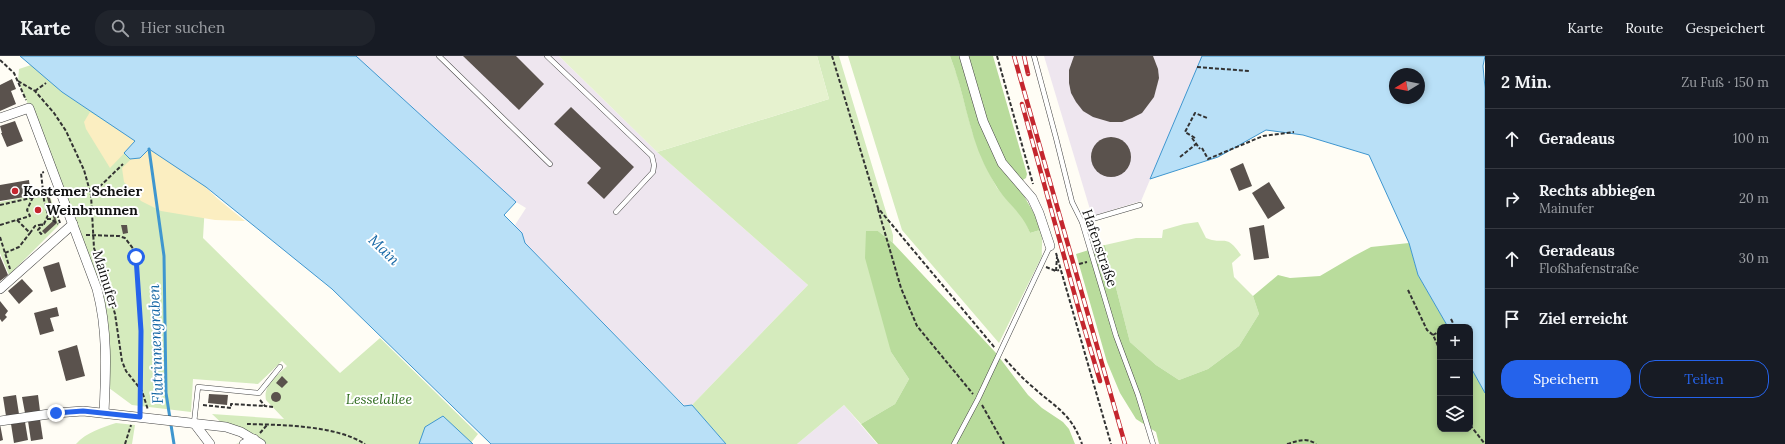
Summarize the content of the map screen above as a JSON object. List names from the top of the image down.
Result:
{
  "streets": {
    "street": ["Mainufer"],
    "lane": ["Hafenstraße"]
  },
  "water": ["Main", "Flutrinnengraben"],
  "parks": ["Lesselallee"],
  "places": ["Kostemer Scheier", "Weinbrunnen"],
  "north": "left",
  "page": {
    "header": "Karte",
    "search": "Hier suchen",
    "nav": ["Karte", "Route", "Gespeichert"],
    "heading": ["2 Min.", "Zu Fuß · 150 m"],
    "list": [
      ["Geradeaus", "100 m"],
      ["Rechts abbiegen", "Mainufer", "20 m"],
      ["Geradeaus", "Floßhafenstraße", "30 m"],
      "Ziel erreicht"
    ],
    "map_buttons": ["+", "−"],
    "buttons": ["Speichern", "Teilen"]
  }
}
